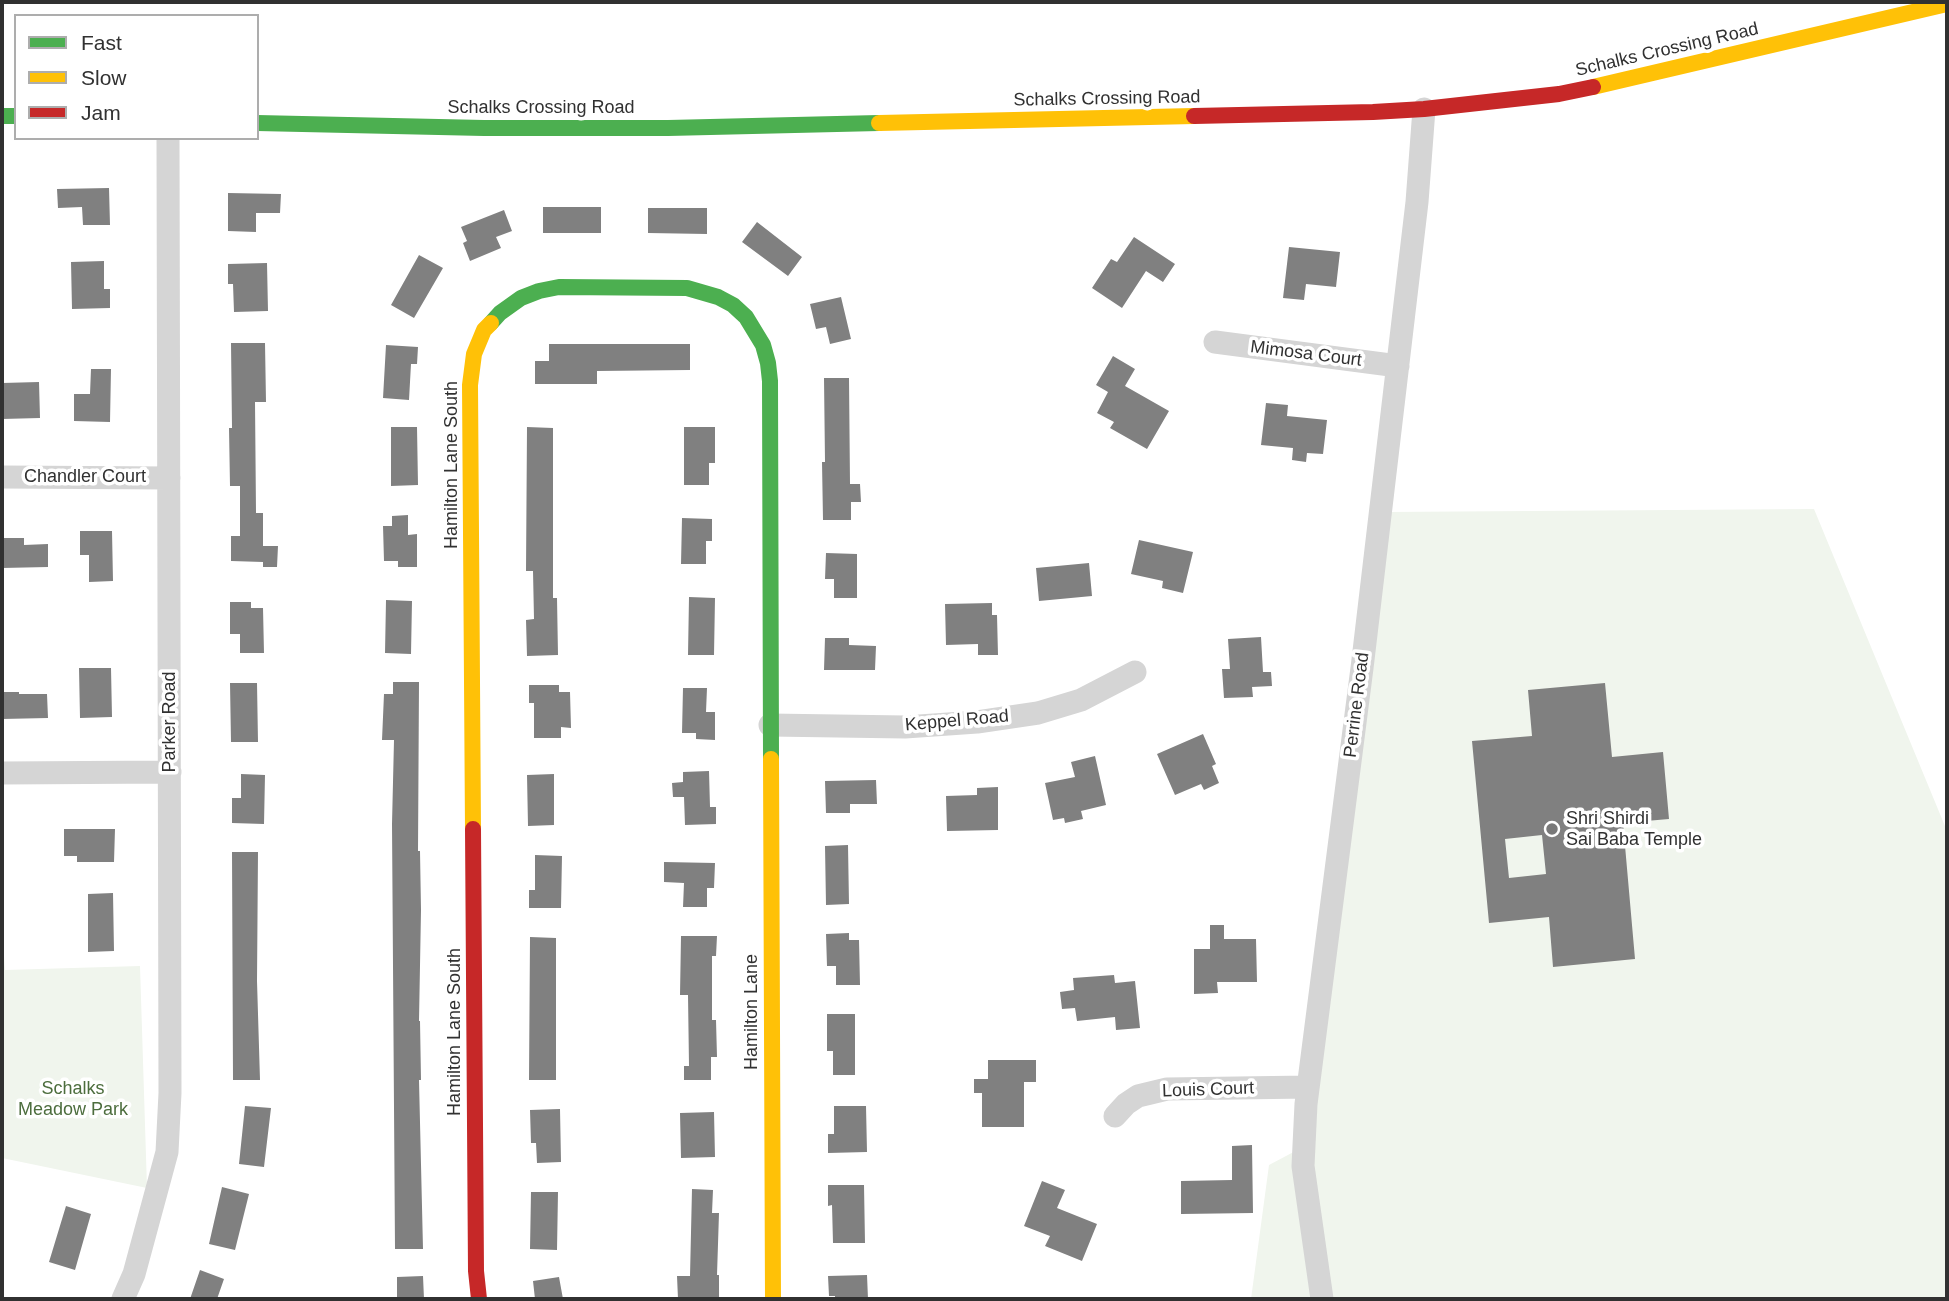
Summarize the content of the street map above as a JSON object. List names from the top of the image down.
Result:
{
  "streets": {
    "street": [
      "Schalks Crossing Road",
      "Mimosa Court",
      "Hamilton Lane South",
      "Chandler Court",
      "Perrine Road",
      "Keppel Road",
      "Parker Road",
      "Hamilton Lane",
      "Louis Court"
    ]
  },
  "crossings": [
    ["Schalks Crossing Road", "Perrine Road"],
    ["Mimosa Court", "Perrine Road"],
    ["Hamilton Lane South", "Keppel Road"],
    ["Hamilton Lane South", "Hamilton Lane"],
    ["Chandler Court", "Parker Road"],
    ["Perrine Road", "Louis Court"],
    ["Keppel Road", "Hamilton Lane"]
  ],
  "parks": ["Schalks Meadow Park"],
  "places": ["Shri Shirdi Sai Baba Temple"],
  "legend": ["Fast", "Slow", "Jam"]
}
